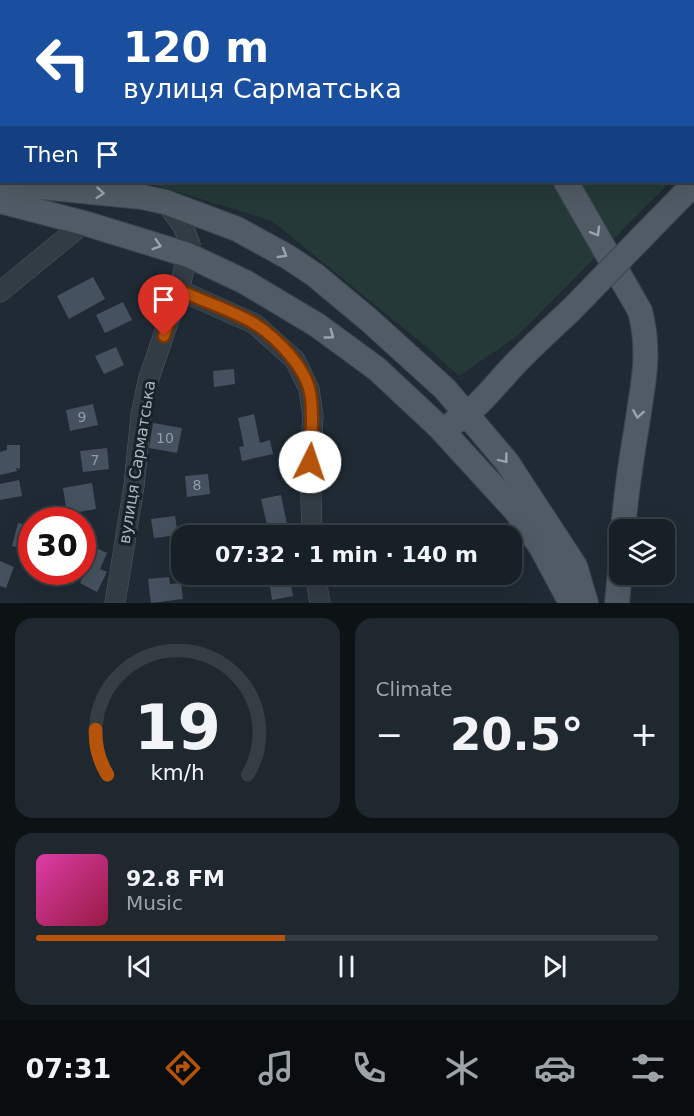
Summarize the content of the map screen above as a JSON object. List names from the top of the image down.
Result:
{
  "streets": {
    "street": ["вулиця Сарматська"]
  },
  "house_numbers": [
    "9",
    "10",
    "7",
    "8"
  ],
  "page": {
    "turn": ["120 m", "вулиця Сарматська"],
    "then": "Then",
    "limit": "30",
    "trip": "07:32 · 1 min · 140 m",
    "tile": "Climate",
    "heat": ["−", "20.5°", "+"],
    "song": ["92.8 FM", "Music"],
    "tabs": "07:31",
    "gauge": ["19", "km/h"]
  }
}
